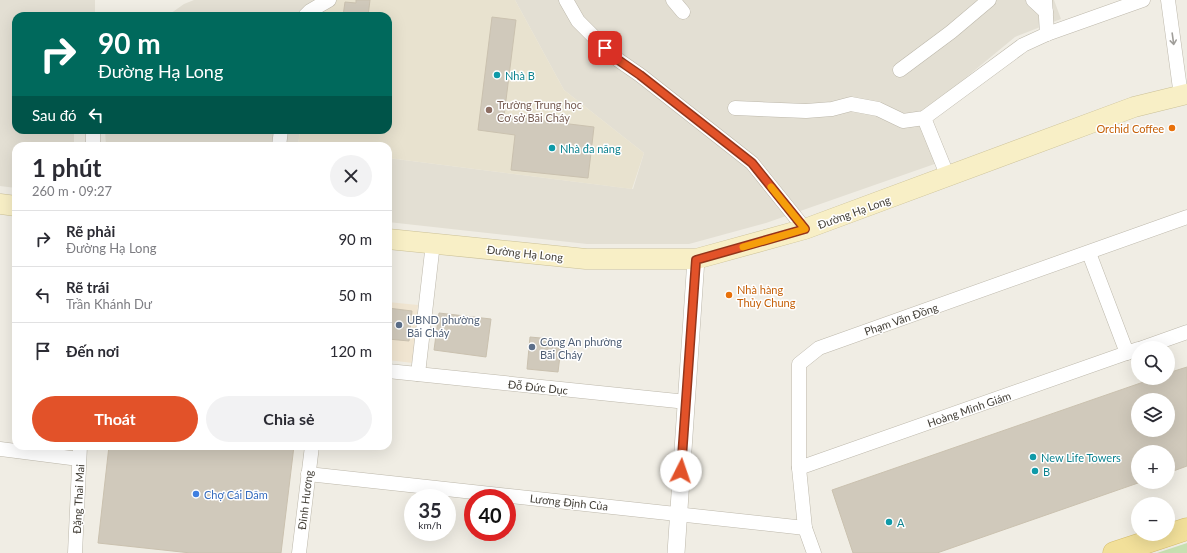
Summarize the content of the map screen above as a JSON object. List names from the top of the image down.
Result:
{
  "streets": {
    "main road": ["Đường Hạ Long"],
    "street": [
      "Phạm Văn Đồng",
      "Đỗ Đức Dục",
      "Hoàng Minh Giám",
      "Đặng Thai Mai",
      "Đỉnh Hương",
      "Lương Định Của"
    ]
  },
  "crossings": [
    ["Phạm Văn Đồng", "Hoàng Minh Giám"],
    ["Phạm Văn Đồng", "Lương Định Của"],
    ["Đỉnh Hương", "Lương Định Của"]
  ],
  "places": [
    "Nhà B",
    "Trường Trung học Cơ sở Bãi Cháy",
    "Orchid Coffee",
    "Nhà đa năng",
    "Nhà hàng Thủy Chung",
    "UBND phường Bãi Cháy",
    "Công An phường Bãi Cháy",
    "New Life Towers",
    "B",
    "Chợ Cái Dăm",
    "A"
  ],
  "page": {
    "turn": ["90 m", "Đường Hạ Long"],
    "then": "Sau đó",
    "heading": ["1 phút", "260 m · 09:27"],
    "list": [
      {
        "name": "Rẽ phải",
        "note": "Đường Hạ Long",
        "value": "90 m"
      },
      {
        "name": "Rẽ trái",
        "note": "Trần Khánh Dư",
        "value": "50 m"
      },
      {
        "name": "Đến nơi",
        "value": "120 m"
      }
    ],
    "map_buttons": ["+", "−"],
    "buttons": ["Thoát", "Chia sẻ"],
    "speed": "35 km/h",
    "limit": "40"
  }
}
